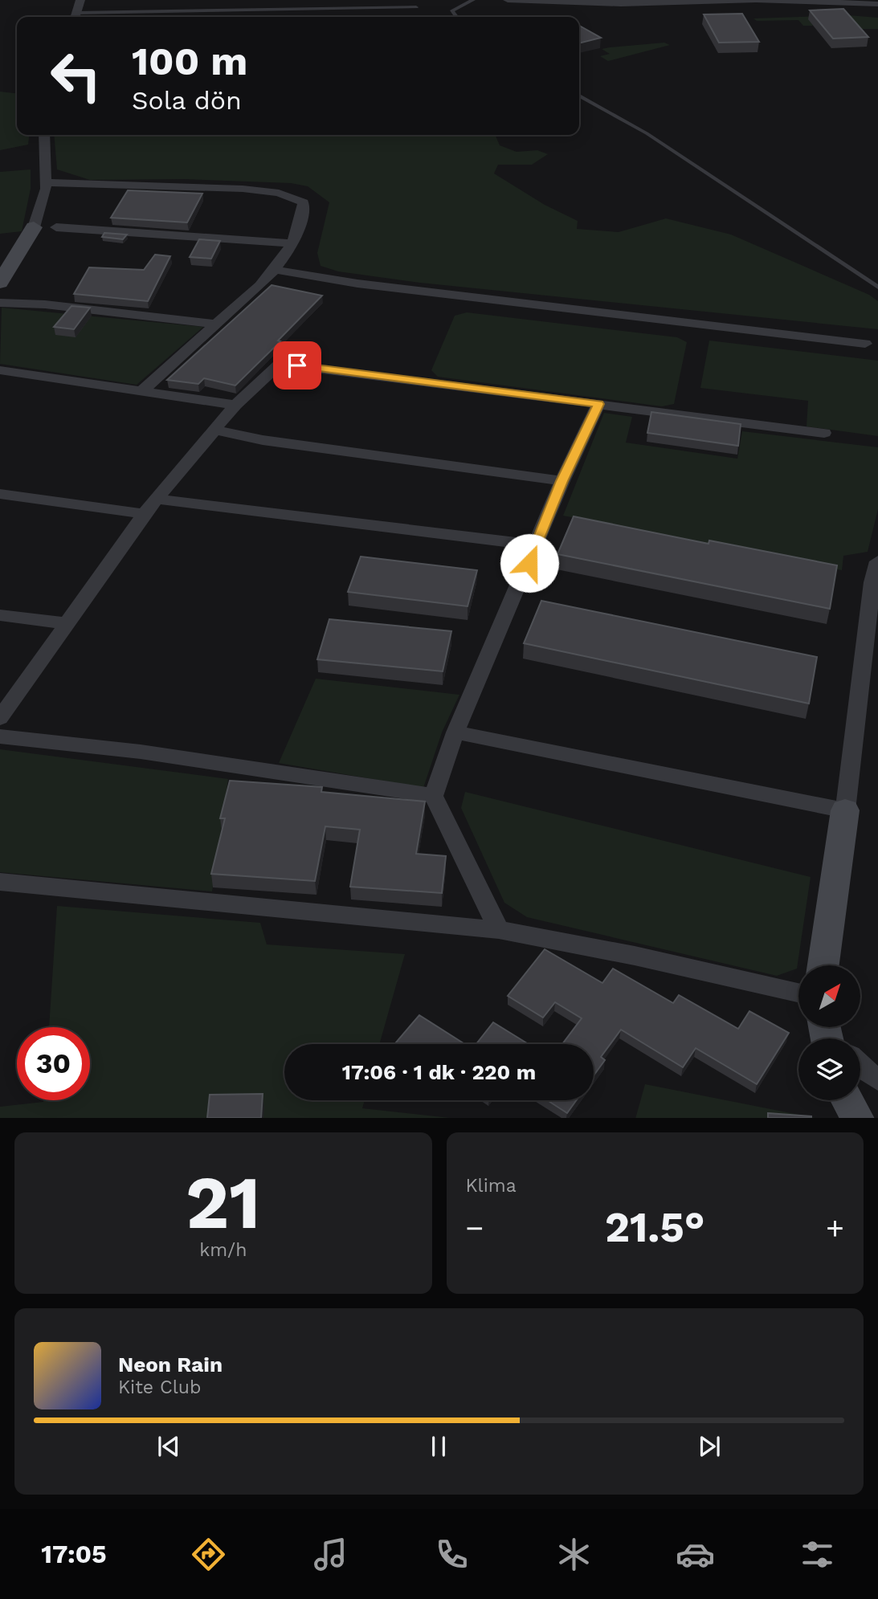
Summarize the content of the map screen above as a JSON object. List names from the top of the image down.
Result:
{
  "north": "top right",
  "page": {
    "turn": ["100 m", "Sola dön"],
    "limit": "30",
    "trip": "17:06 · 1 dk · 220 m",
    "tile": [
      ["21", "km/h"],
      "Klima"
    ],
    "heat": ["−", "21.5°", "+"],
    "song": ["Neon Rain", "Kite Club"],
    "tabs": "17:05"
  }
}
